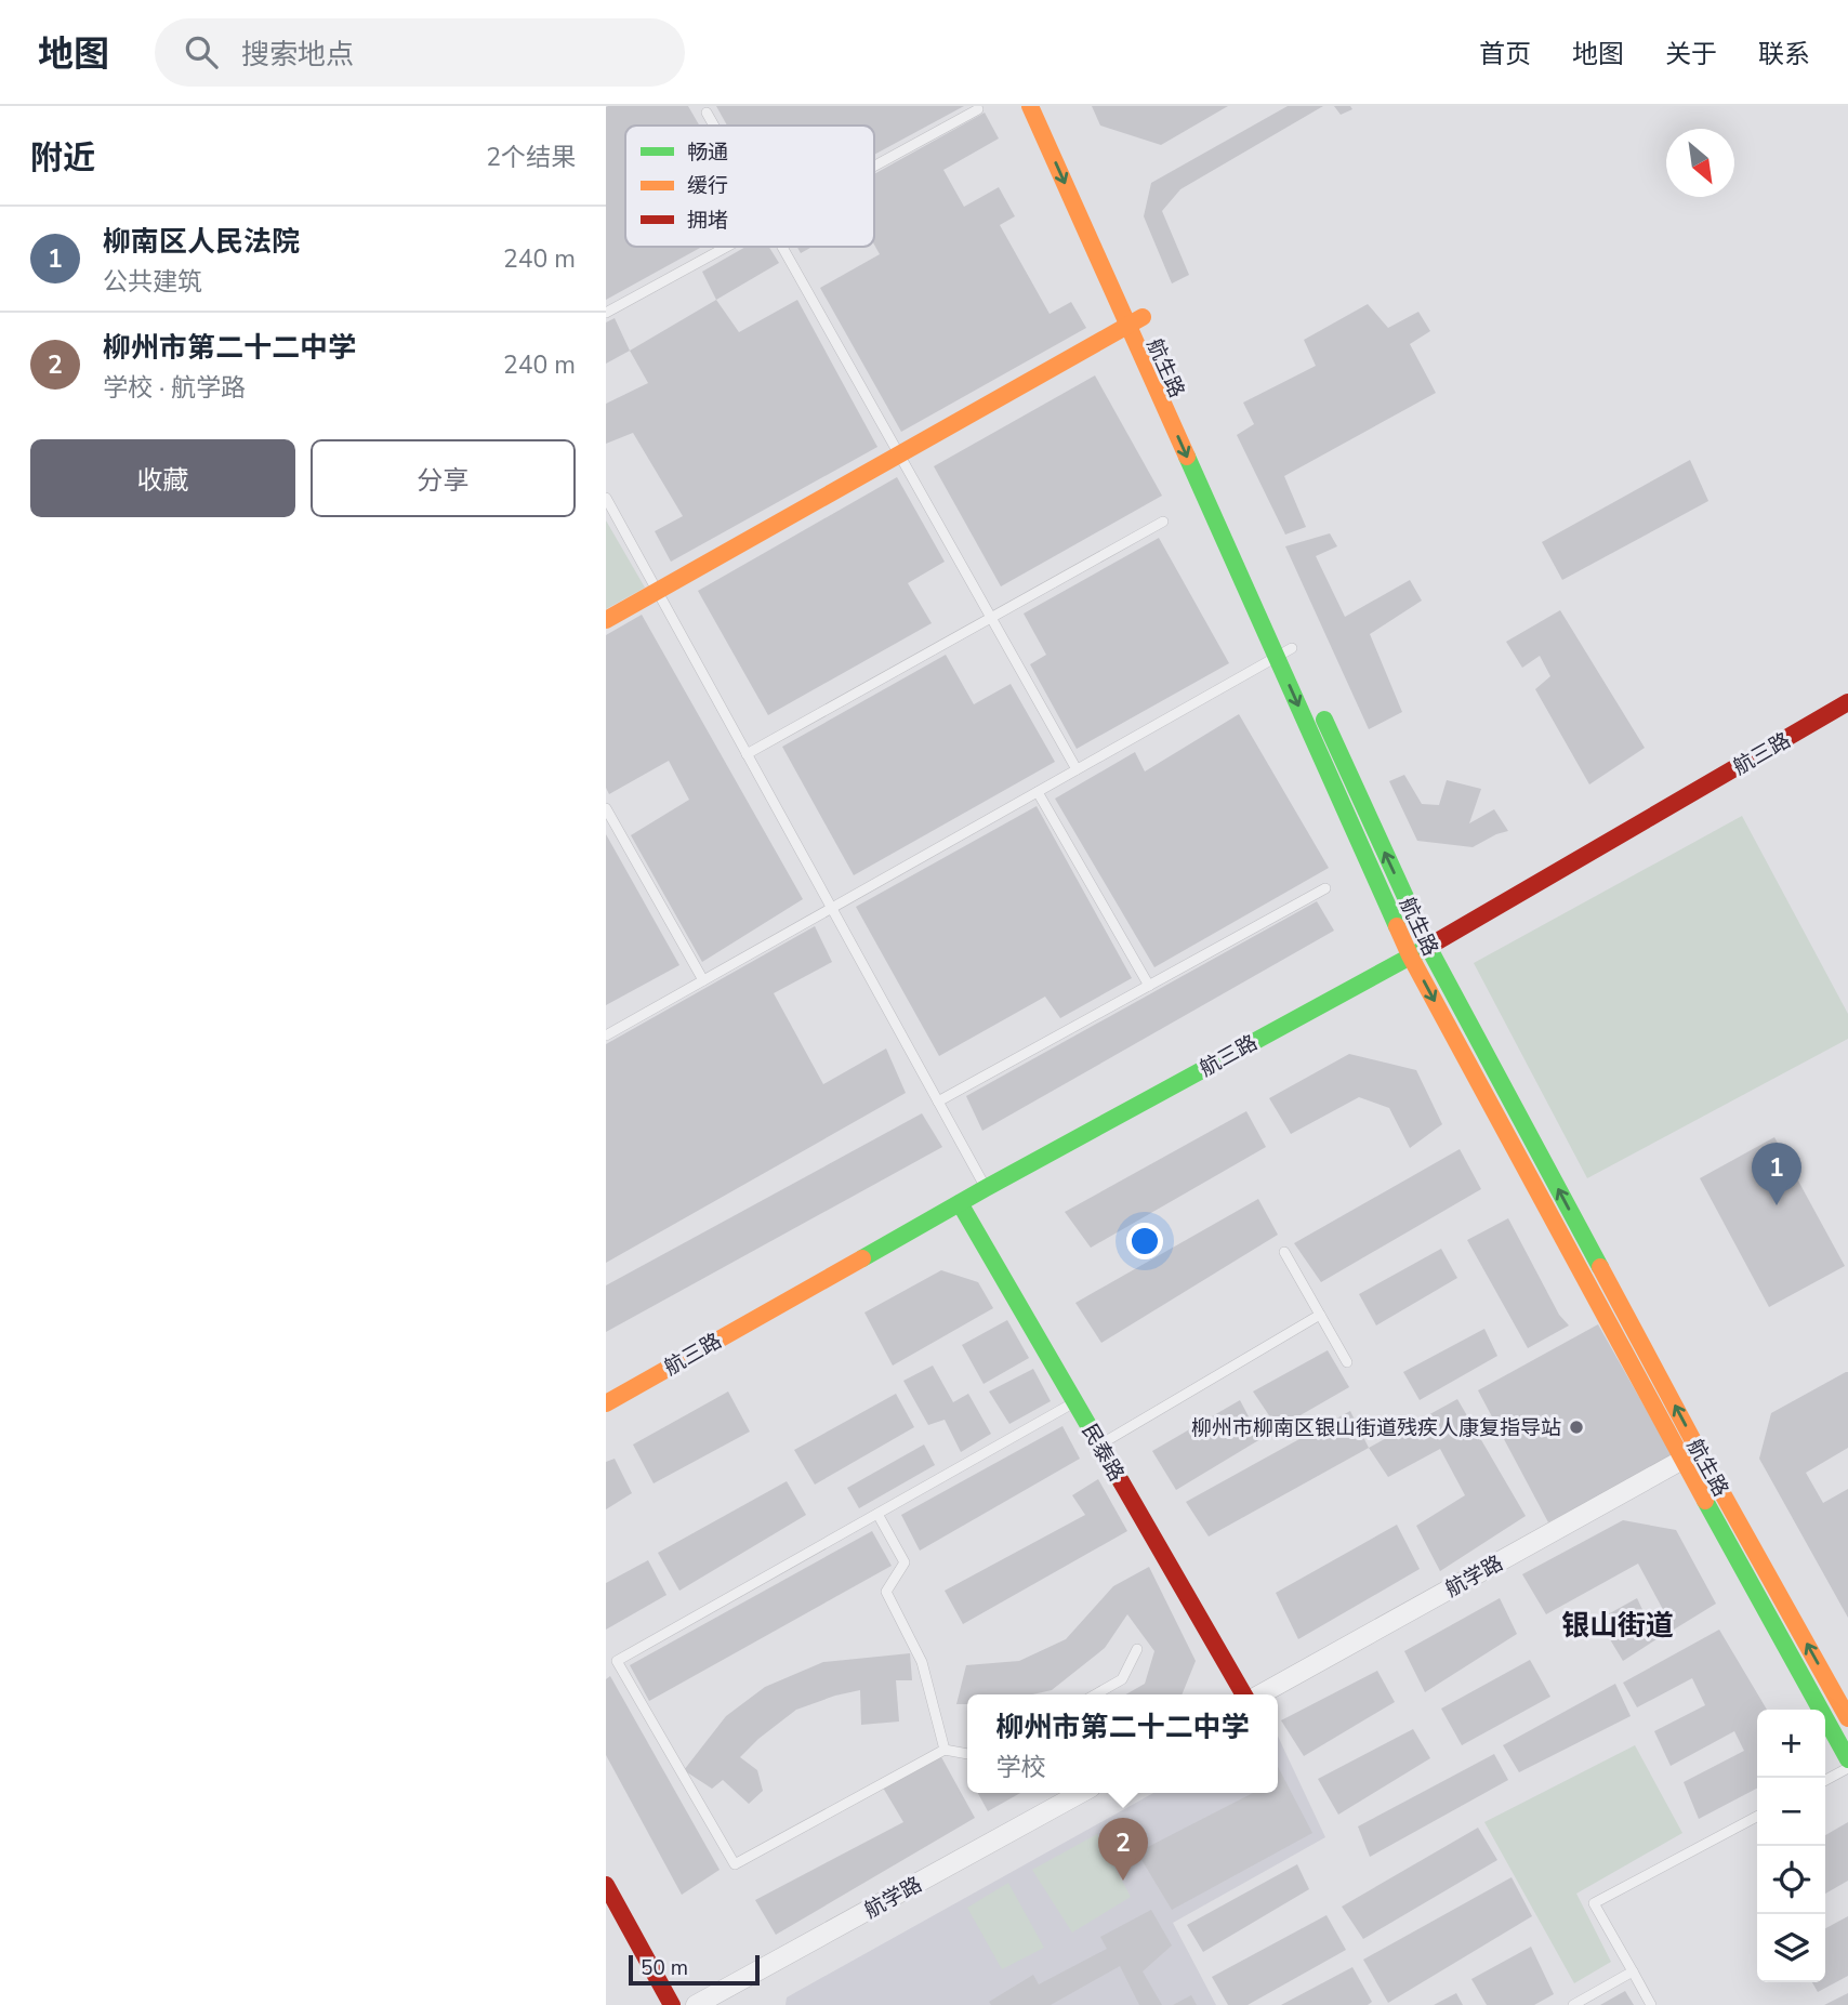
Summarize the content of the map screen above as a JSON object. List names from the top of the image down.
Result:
{
  "streets": {
    "street": [
      "航生路",
      "航三路",
      "民泰路",
      "航学路"
    ]
  },
  "crossings": [
    ["航生路", "航三路"],
    ["航生路", "航学路"],
    ["航三路", "民泰路"]
  ],
  "districts": ["银山街道"],
  "places": ["柳州市柳南区银山街道残疾人康复指导站"],
  "legend": ["畅通", "缓行", "拥堵"],
  "scale_bar": "50 m",
  "north": "bottom right",
  "page": {
    "header": "地图",
    "search": "搜索地点",
    "nav": [
      "首页",
      "地图",
      "关于",
      "联系"
    ],
    "heading": ["附近", "2个结果"],
    "list": [
      {
        "mark": "1",
        "name": "柳南区人民法院",
        "note": "公共建筑",
        "value": "240 m"
      },
      {
        "mark": "2",
        "name": "柳州市第二十二中学",
        "note": "学校 · 航学路",
        "value": "240 m"
      }
    ],
    "buttons": ["收藏", "分享"],
    "pins": ["1", "2"],
    "popup": ["柳州市第二十二中学", "学校"],
    "map_buttons": ["+", "−"],
    "scale": "50 m"
  }
}
